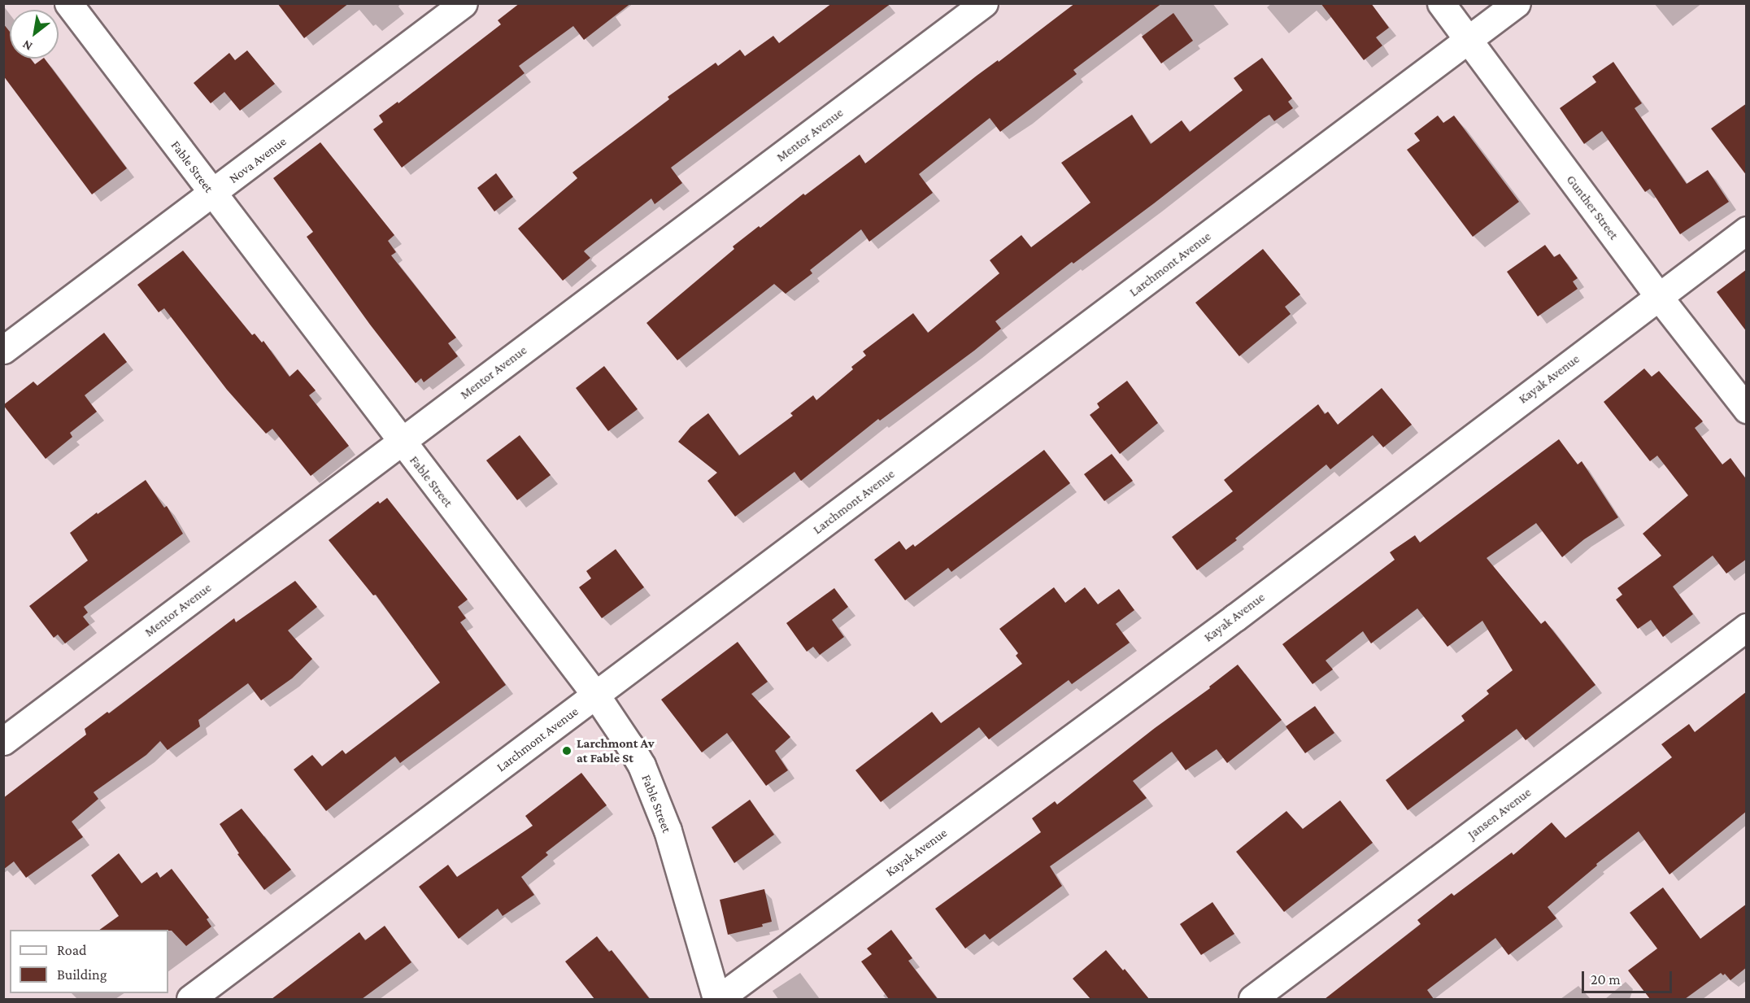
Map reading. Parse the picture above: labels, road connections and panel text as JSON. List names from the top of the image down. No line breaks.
{"streets":{"street":["Mentor Avenue","Nova Avenue","Fable Street","Gunther Street","Larchmont Avenue","Kayak Avenue","Jansen Avenue"]},"crossings":[["Mentor Avenue","Fable Street"],["Nova Avenue","Fable Street"],["Fable Street","Larchmont Avenue"],["Fable Street","Kayak Avenue"],["Gunther Street","Larchmont Avenue"],["Gunther Street","Kayak Avenue"]],"places":["Larchmont Av at Fable St"],"legend":["Road","Building"],"scale_bar":"20 m","north":"bottom left"}
